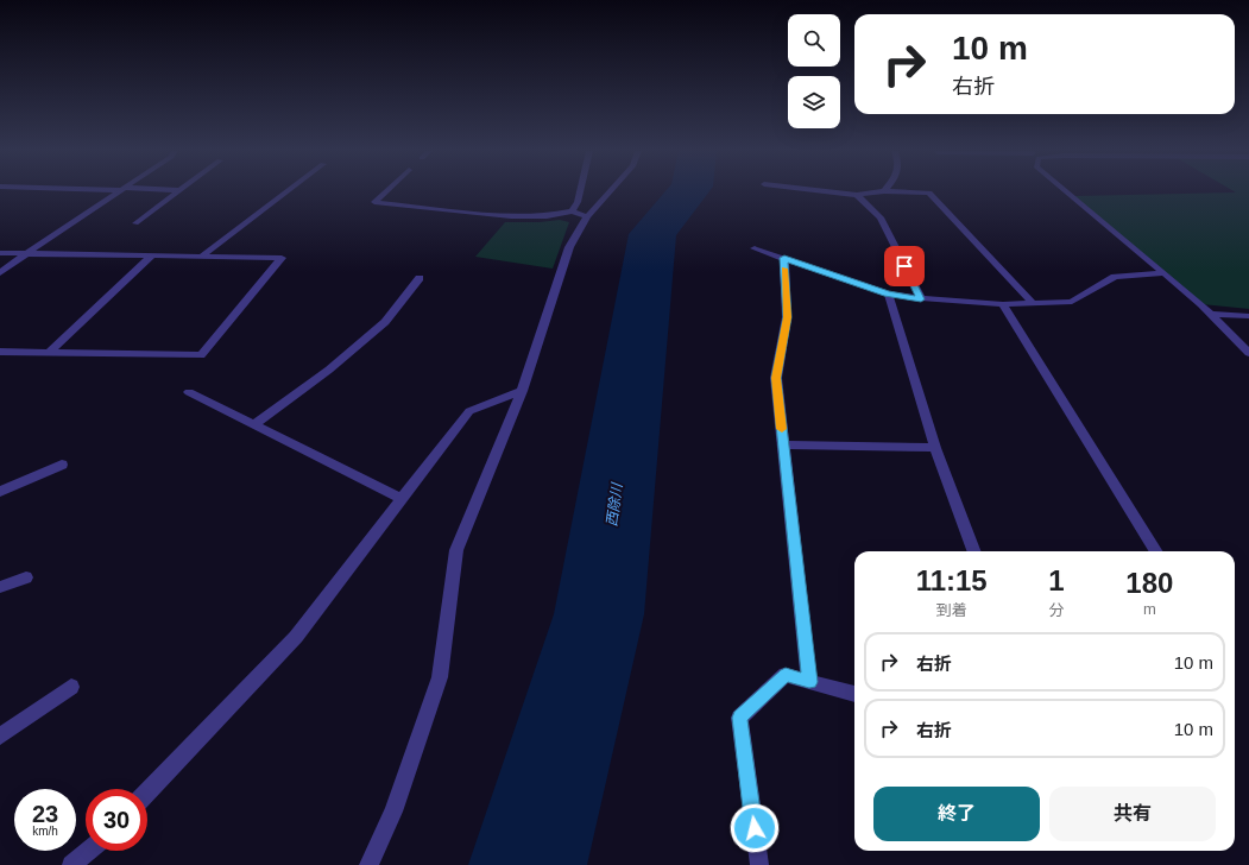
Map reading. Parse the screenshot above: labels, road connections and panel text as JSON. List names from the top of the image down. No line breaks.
{"water":["西除川"],"page":{"turn":["10 m","右折"],"eta":["11:15","到着","1","分","180","m"],"list":[{"name":"右折","value":"10 m"},{"name":"右折","value":"10 m"}],"buttons":["終了","共有"],"speed":"23 km/h","limit":"30"}}
